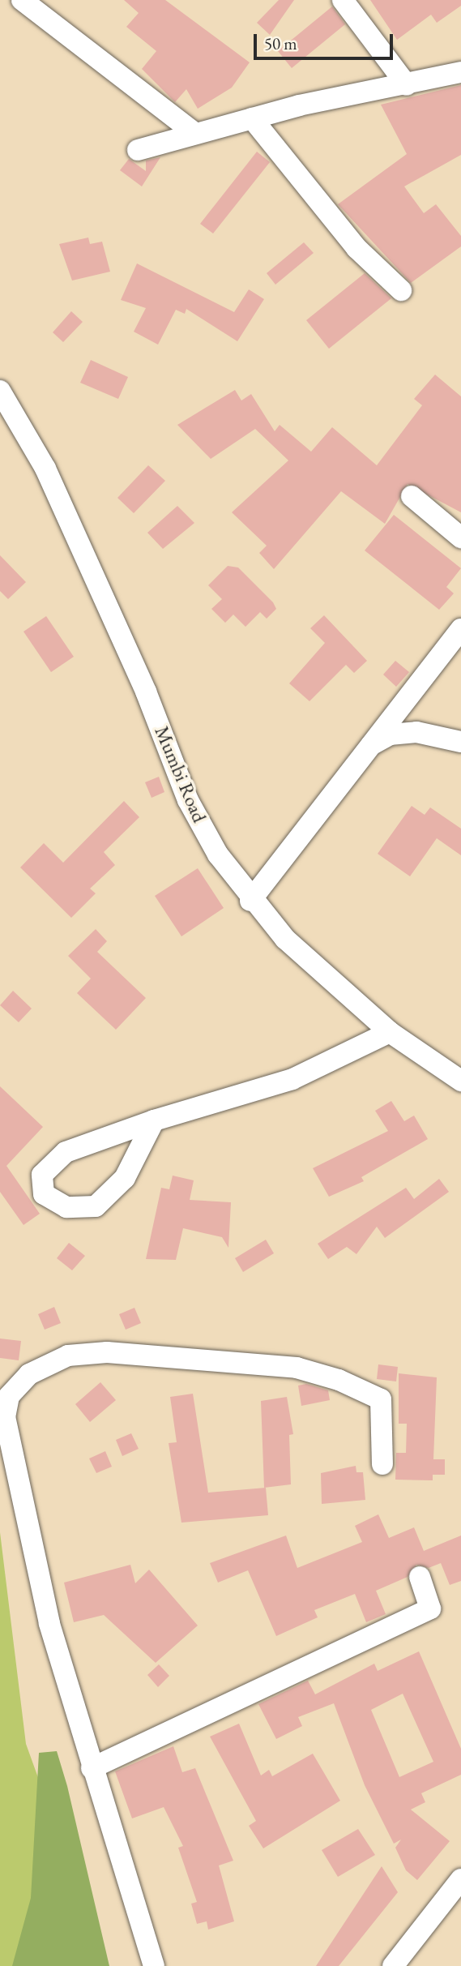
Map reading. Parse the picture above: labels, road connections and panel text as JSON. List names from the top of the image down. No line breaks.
{"streets":{"street":["Mumbi Road"]},"scale_bar":"50 m"}
